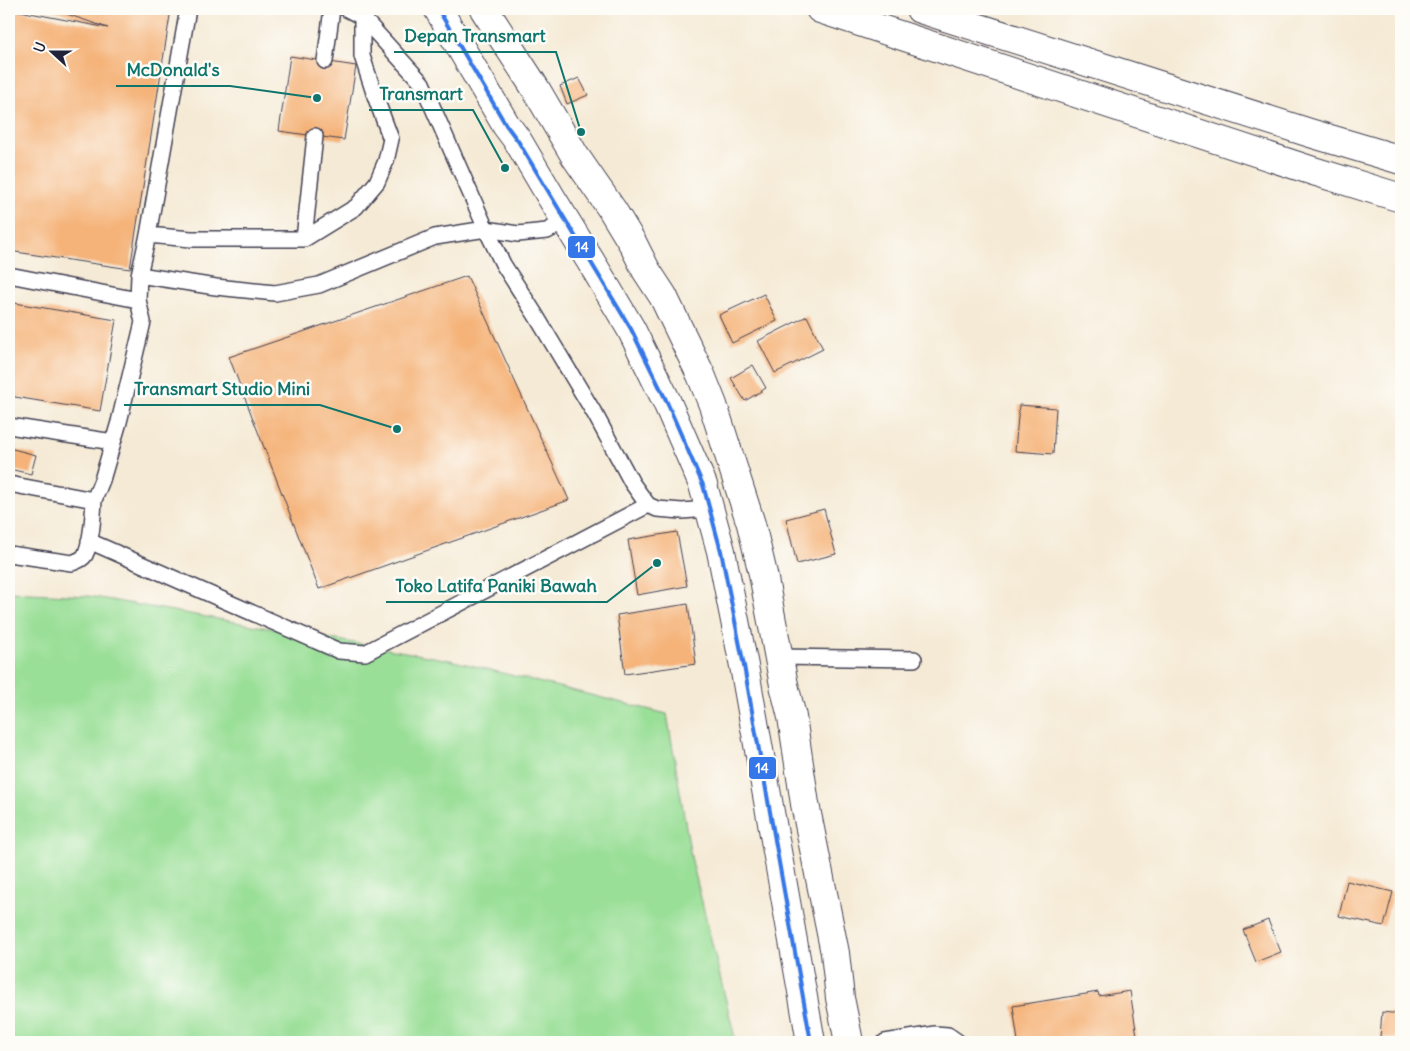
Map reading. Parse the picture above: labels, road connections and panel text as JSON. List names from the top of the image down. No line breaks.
{"places":["McDonald's","Depan Transmart","Transmart","Transmart Studio Mini","Toko Latifa Paniki Bawah"],"lines":["transit line 14"],"north":"left"}
